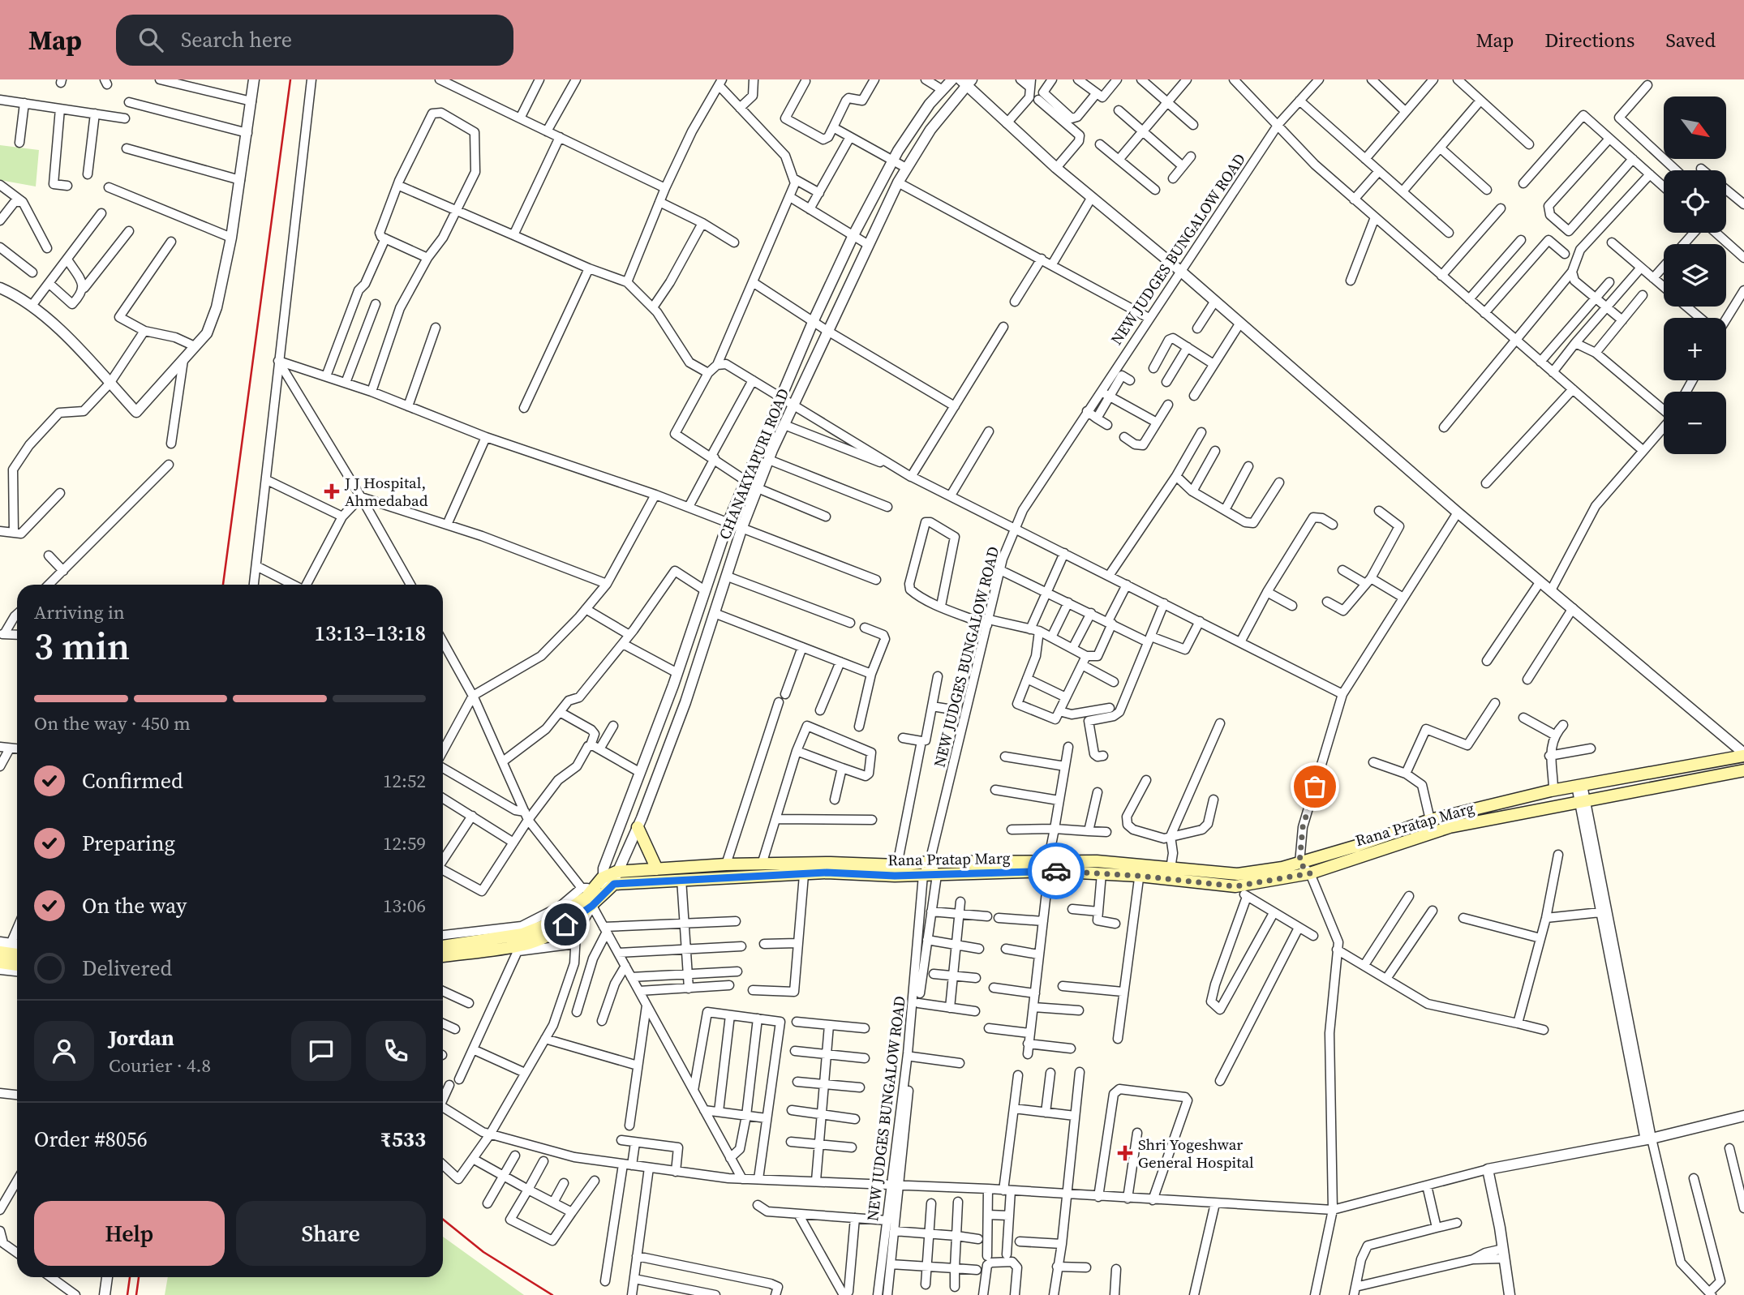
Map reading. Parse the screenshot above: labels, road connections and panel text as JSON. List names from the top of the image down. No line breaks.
{"streets":{"main road":["Rana Pratap Marg"],"street":["NEW JUDGES BUNGALOW ROAD","CHANAKYAPURI ROAD"]},"crossings":[["NEW JUDGES BUNGALOW ROAD","Rana Pratap Marg"],["CHANAKYAPURI ROAD","Rana Pratap Marg"]],"places":{"health":["J J Hospital, Ahmedabad","Shri Yogeshwar General Hospital"]},"north":"bottom right","page":{"header":"Map","search":"Search here","nav":["Map","Directions","Saved"],"map_buttons":["+","−"],"heading":["3 min","Arriving in","13:13–13:18"],"panel":["Jordan","Courier · 4.8","Order #8056","₹533"],"bar":"On the way · 450 m","list":[["Confirmed","12:52"],["Preparing","12:59"],["On the way","13:06"],"Delivered"],"buttons":["Help","Share"]}}
